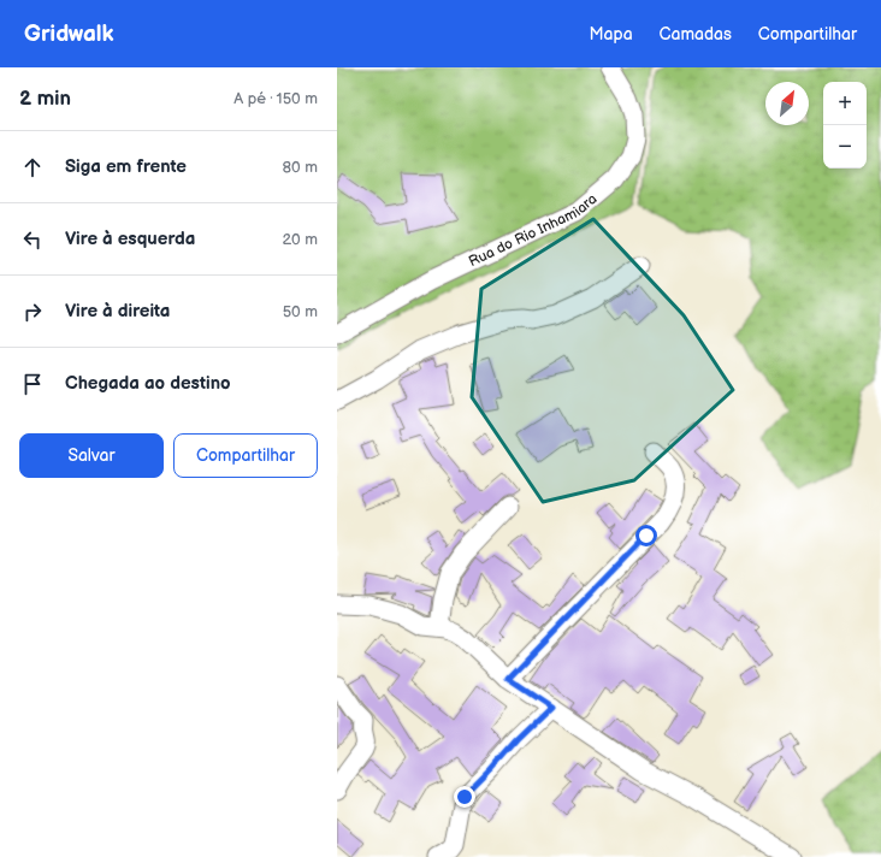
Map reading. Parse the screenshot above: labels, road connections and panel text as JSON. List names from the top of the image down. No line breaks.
{"streets":{"street":["Rua do Rio Inhamiara"]},"north":"top right","page":{"header":"Gridwalk","nav":["Mapa","Camadas","Compartilhar"],"heading":["2 min","A pé · 150 m"],"map_buttons":["+","−"],"list":[["Siga em frente","80 m"],["Vire à esquerda","20 m"],["Vire à direita","50 m"],"Chegada ao destino"],"buttons":["Salvar","Compartilhar"]}}
